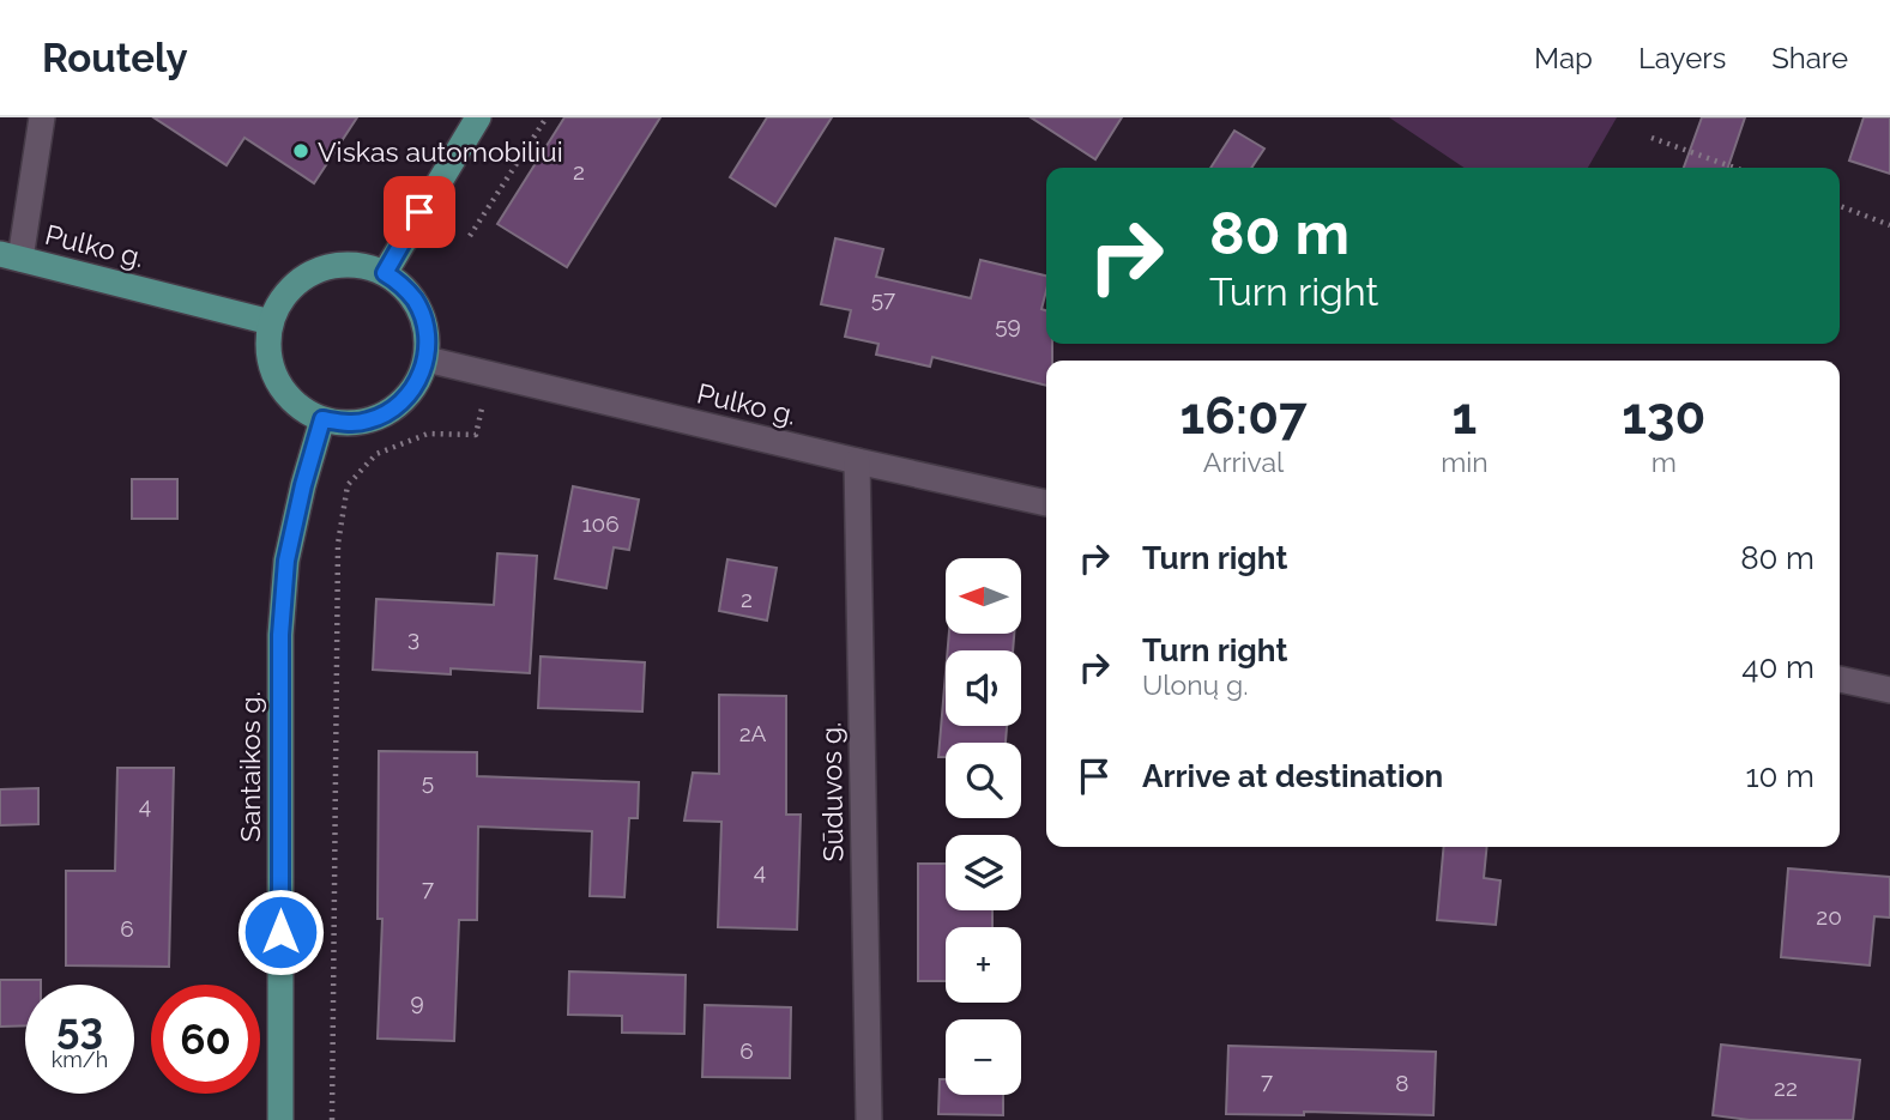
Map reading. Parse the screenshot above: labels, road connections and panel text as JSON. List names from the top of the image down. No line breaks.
{"streets":{"main road":["Pulko g.","Santaikos g."],"street":["Sūduvos g."]},"crossings":[["Pulko g.","Santaikos g."],["Pulko g.","Sūduvos g."]],"places":["Viskas automobiliui"],"house_numbers":["2","57","59","106","2","3","2A","5","4","4","7","20","6","9","6","7","8","22"],"north":"left","page":{"header":"Routely","nav":["Map","Layers","Share"],"turn":["80 m","Turn right"],"eta":["16:07","Arrival","1","min","130","m"],"list":[{"name":"Turn right","value":"80 m"},{"name":"Turn right","note":"Ulonų g.","value":"40 m"},{"name":"Arrive at destination","value":"10 m"}],"map_buttons":["+","−"],"speed":"53 km/h","limit":"60"}}
